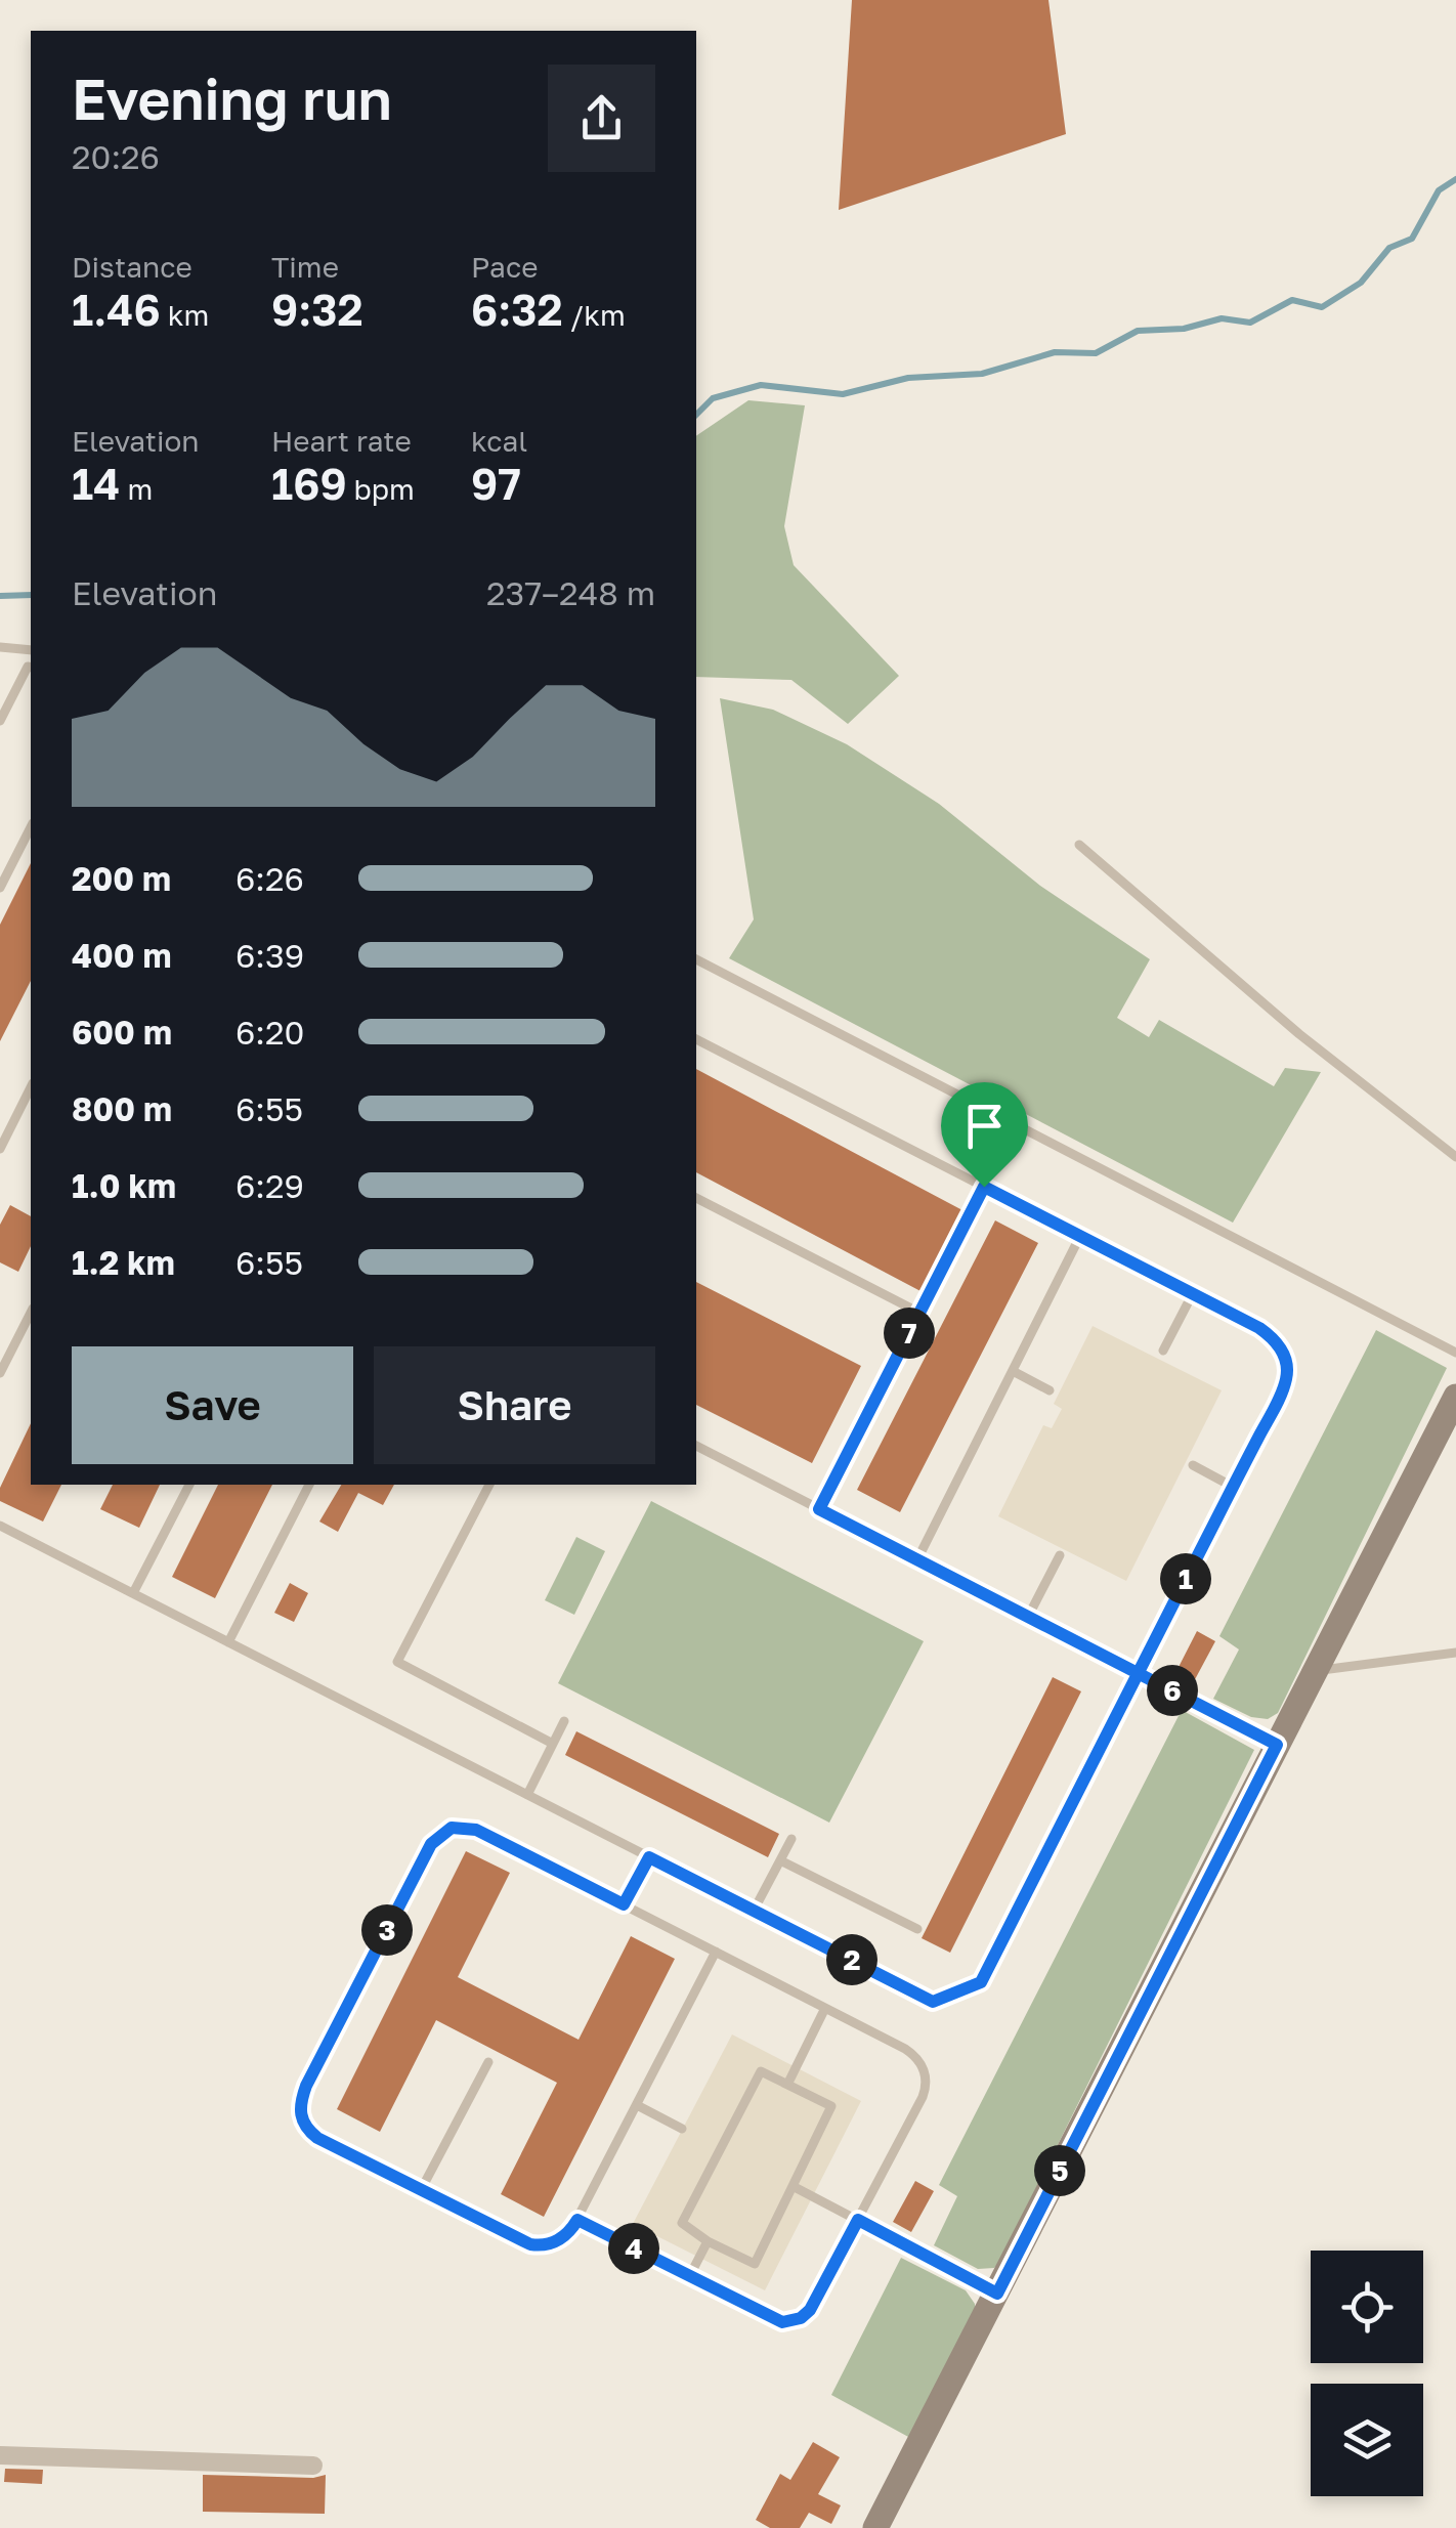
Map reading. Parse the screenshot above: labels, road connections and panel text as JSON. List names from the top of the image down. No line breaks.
{"page":{"heading":["Evening run","20:26"],"stats":[["Distance","1.46 km"],["Time","9:32"],["Pace","6:32 /km"],["Elevation","14 m"],["Heart rate","169 bpm"],["kcal","97"]],"chart":["Elevation","237–248 m"],"list":[{"name":"200 m","note":"6:26"},{"name":"400 m","note":"6:39"},{"name":"600 m","note":"6:20"},{"name":"800 m","note":"6:55"},{"name":"1.0 km","note":"6:29"},{"name":"1.2 km","note":"6:55"}],"pins":["7","1","6","3","2","5","4"],"buttons":["Save","Share"]}}
